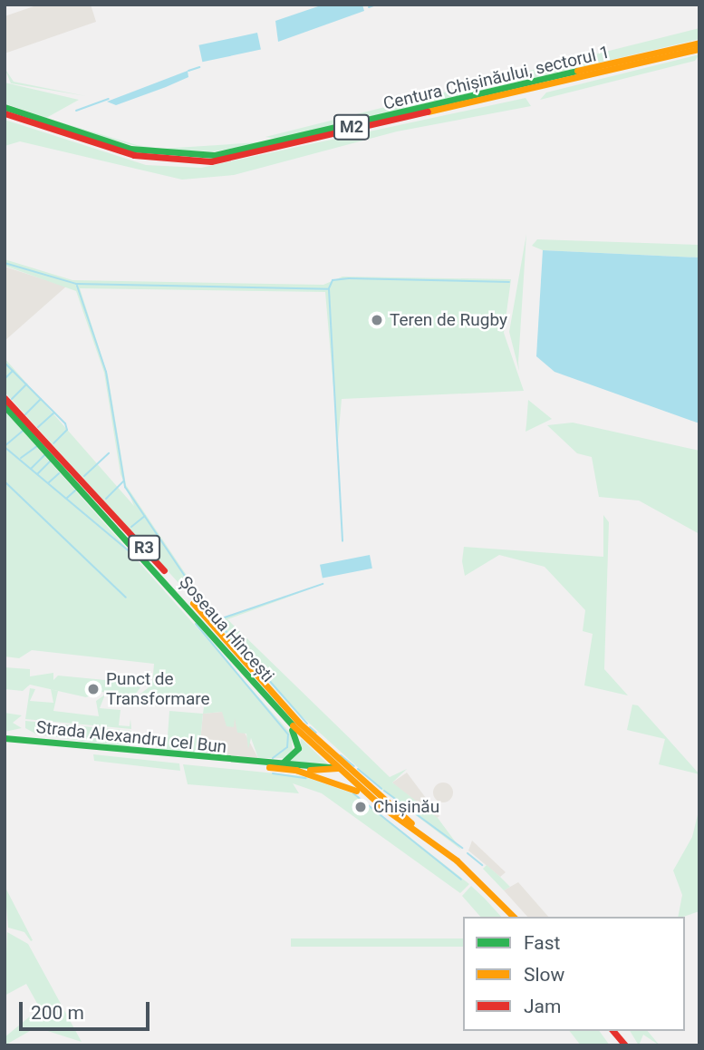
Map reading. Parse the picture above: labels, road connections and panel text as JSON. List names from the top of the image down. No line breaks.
{"streets":{"main road":["Centura Chișinăului, sectorul 1","M2","R3","Șoseaua Hîncești","Strada Alexandru cel Bun"]},"crossings":[["R3","Șoseaua Hîncești"],["R3","Strada Alexandru cel Bun"],["Șoseaua Hîncești","Strada Alexandru cel Bun"]],"places":["Teren de Rugby","Punct de Transformare","Chișinău"],"legend":["Fast","Slow","Jam"],"scale_bar":"200 m"}
